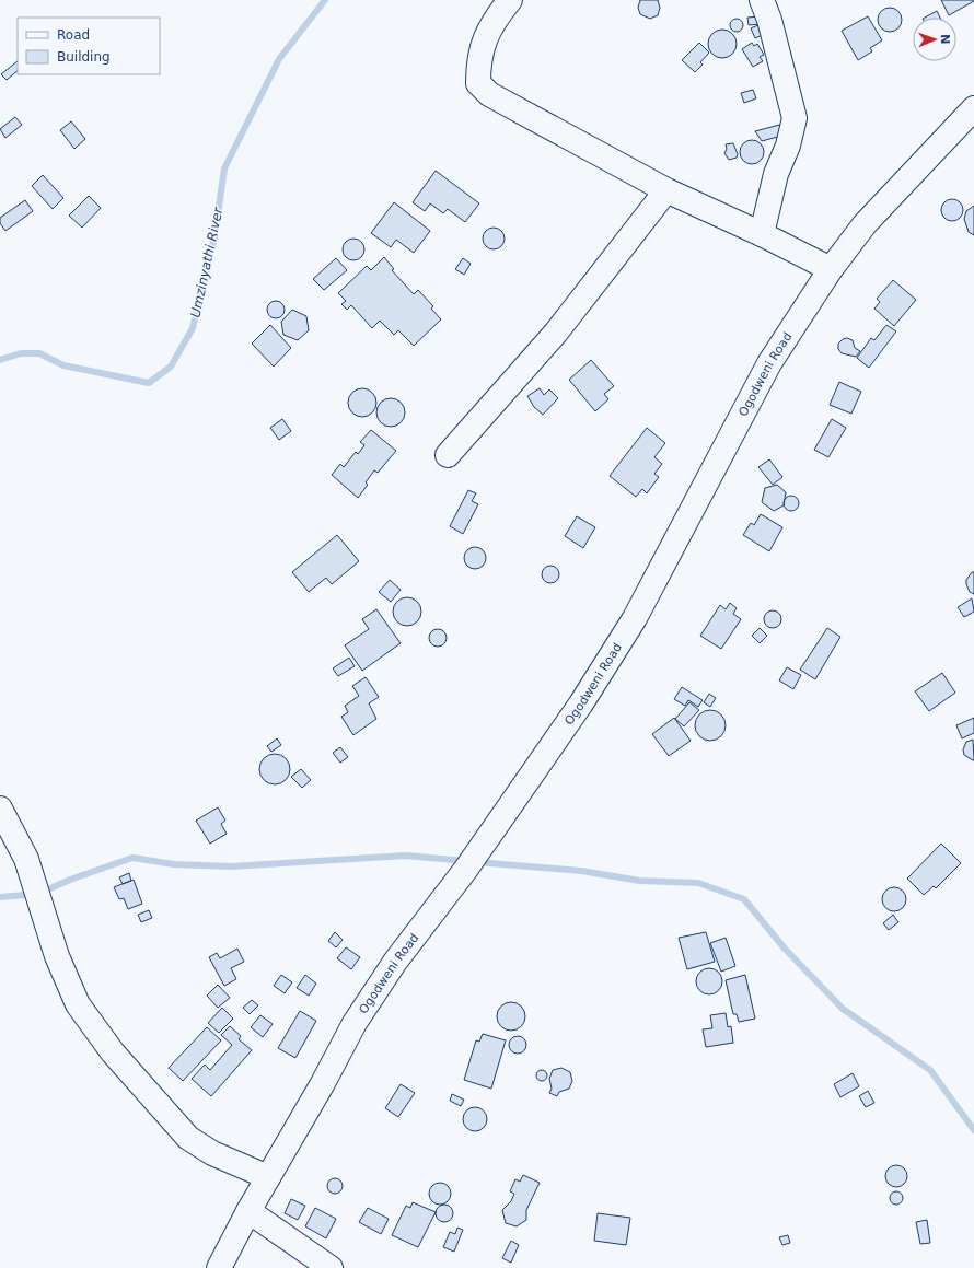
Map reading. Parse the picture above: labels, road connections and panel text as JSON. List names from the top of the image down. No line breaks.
{"streets":{"street":["Ogodweni Road"]},"water":["Umzinyathi River"],"legend":["Road","Building"],"north":"right"}
